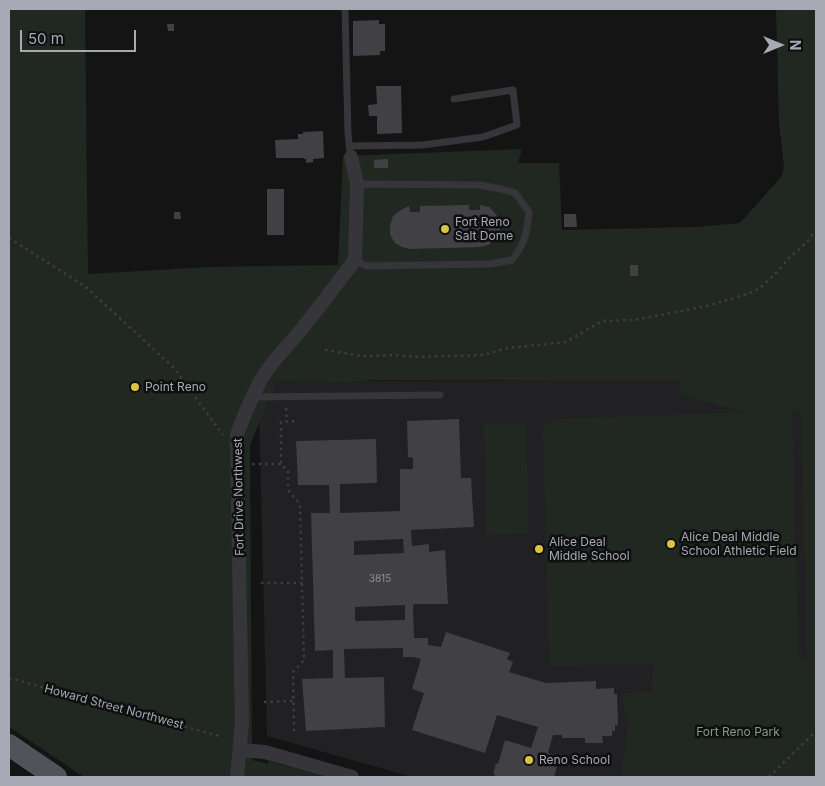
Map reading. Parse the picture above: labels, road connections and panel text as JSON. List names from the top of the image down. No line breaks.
{"streets":{"street":["Fort Drive Northwest"],"path":["Howard Street Northwest"]},"parks":["Fort Reno Park"],"places":["Fort Reno Salt Dome","Point Reno","Alice Deal Middle School Athletic Field","Alice Deal Middle School","Reno School"],"house_numbers":["3815"],"scale_bar":"50 m","north":"right"}
